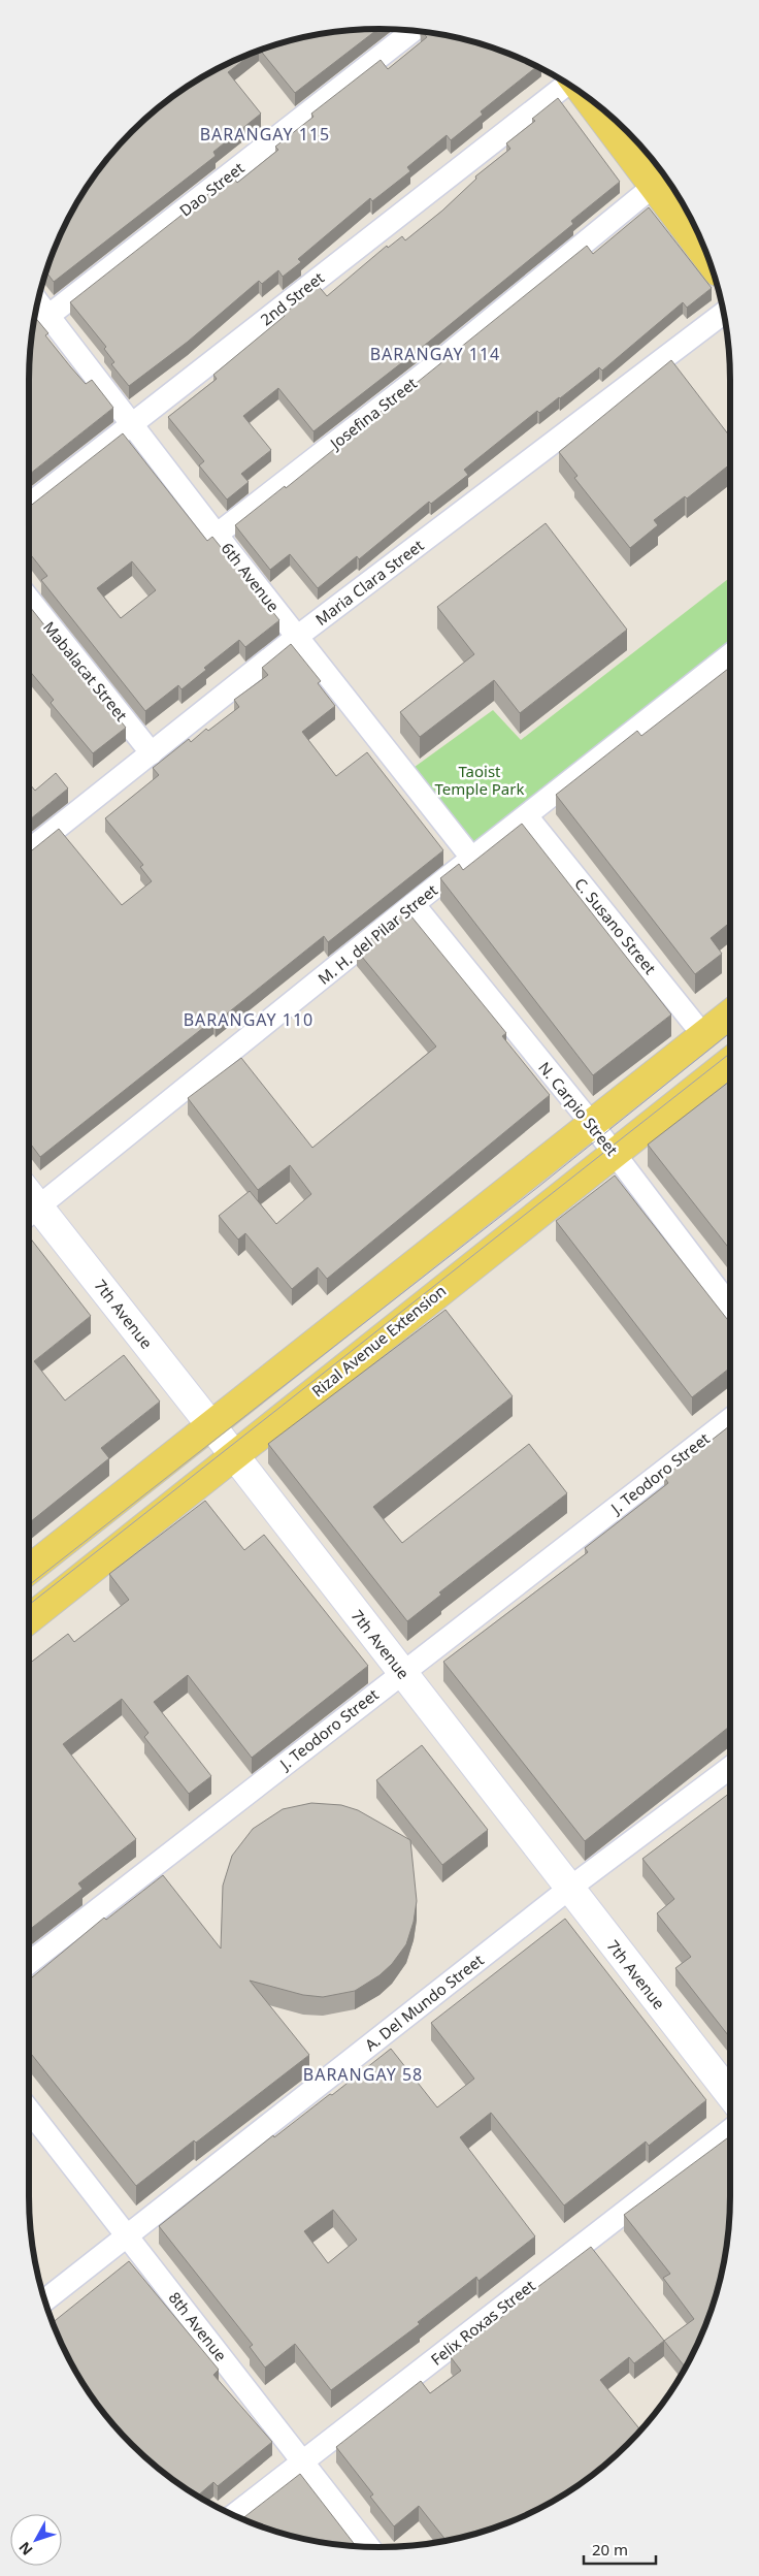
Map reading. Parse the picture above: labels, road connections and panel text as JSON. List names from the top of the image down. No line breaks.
{"streets":{"main road":["Rizal Avenue Extension"],"street":["Dao Street","2nd Street","Josefina Street","6th Avenue","Maria Clara Street","Mabalacat Street","C. Susano Street","M. H. del Pilar Street","N. Carpio Street","7th Avenue","J. Teodoro Street","A. Del Mundo Street","Felix Roxas Street","8th Avenue"]},"crossings":[["Dao Street","6th Avenue"],["2nd Street","6th Avenue"],["Josefina Street","6th Avenue"],["6th Avenue","Maria Clara Street"],["6th Avenue","M. H. del Pilar Street"],["Maria Clara Street","Mabalacat Street"],["C. Susano Street","M. H. del Pilar Street"],["M. H. del Pilar Street","N. Carpio Street"],["M. H. del Pilar Street","7th Avenue"],["N. Carpio Street","Rizal Avenue Extension"],["7th Avenue","Rizal Avenue Extension"],["7th Avenue","J. Teodoro Street"],["7th Avenue","A. Del Mundo Street"],["A. Del Mundo Street","8th Avenue"],["Felix Roxas Street","8th Avenue"]],"districts":["BARANGAY 115","BARANGAY 114","BARANGAY 110","BARANGAY 58"],"parks":["Taoist Temple Park"],"scale_bar":"20 m","north":"bottom left"}
